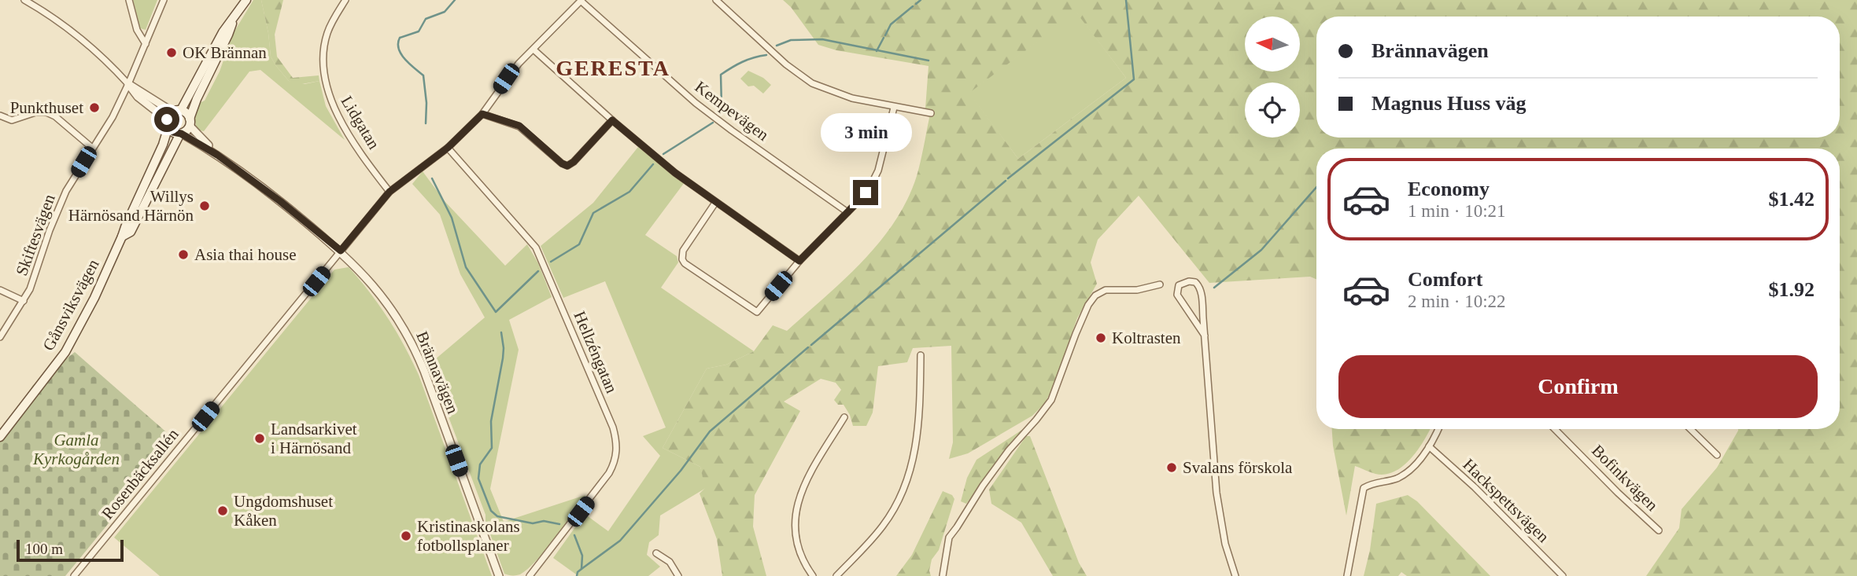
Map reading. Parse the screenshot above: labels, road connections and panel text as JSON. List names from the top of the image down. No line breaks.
{"streets":{"main road":["Gånsviksvägen"],"street":["Kempevägen","Lidgatan","Skiftesvägen","Hellzéngatan","Brännavägen","Rosenbäcksallén","Bofinkvägen","Hackspettsvägen"]},"crossings":[["Kempevägen","Rosenbäcksallén"],["Lidgatan","Rosenbäcksallén"],["Gånsviksvägen","Brännavägen"],["Hellzéngatan","Rosenbäcksallén"],["Brännavägen","Rosenbäcksallén"]],"districts":["GERESTA"],"parks":["Gamla Kyrkogården"],"places":["OK Brännan","Punkthuset","Willys Härnösand Härnön","Asia thai house","Koltrasten","Landsarkivet i Härnösand","Svalans förskola","Ungdomshuset Kåken","Kristinaskolans fotbollsplaner"],"scale_bar":"100 m","north":"left","page":{"banner":["Brännavägen","Magnus Huss väg"],"bubble":"3 min","list":[{"name":"Economy","note":"1 min · 10:21","value":"$1.42"},{"name":"Comfort","note":"2 min · 10:22","value":"$1.92"}],"buttons":"Confirm","scale":"100 m"}}
